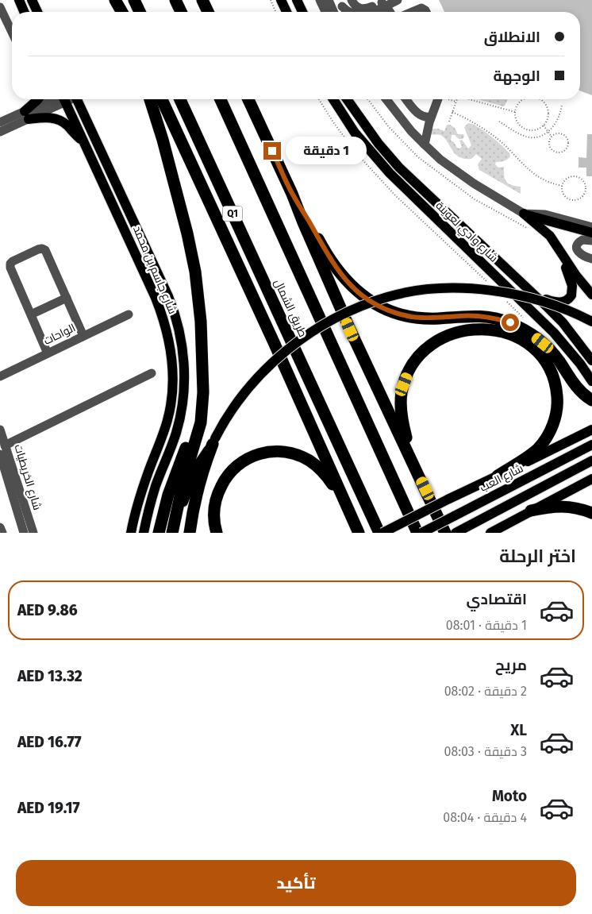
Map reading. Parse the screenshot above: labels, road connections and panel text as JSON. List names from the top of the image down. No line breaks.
{"streets":{"highway":["Q1","طريق الشمال"],"main road":["شارع وادي لعوينة","شارع جاسم بن محمد","شارع العب"],"street":["الواحات","شارع الخريطيات"]},"page":{"banner":["الانطلاق","الوجهة"],"bubble":"1 دقيقة","heading":"اختر الرحلة","list":[{"name":"اقتصادي","note":"1 دقيقة · 08:01","value":"AED 9.86"},{"name":"مريح","note":"2 دقيقة · 08:02","value":"AED 13.32"},{"name":"XL","note":"3 دقيقة · 08:03","value":"AED 16.77"},{"name":"Moto","note":"4 دقيقة · 08:04","value":"AED 19.17"}],"buttons":"تأكيد"}}
